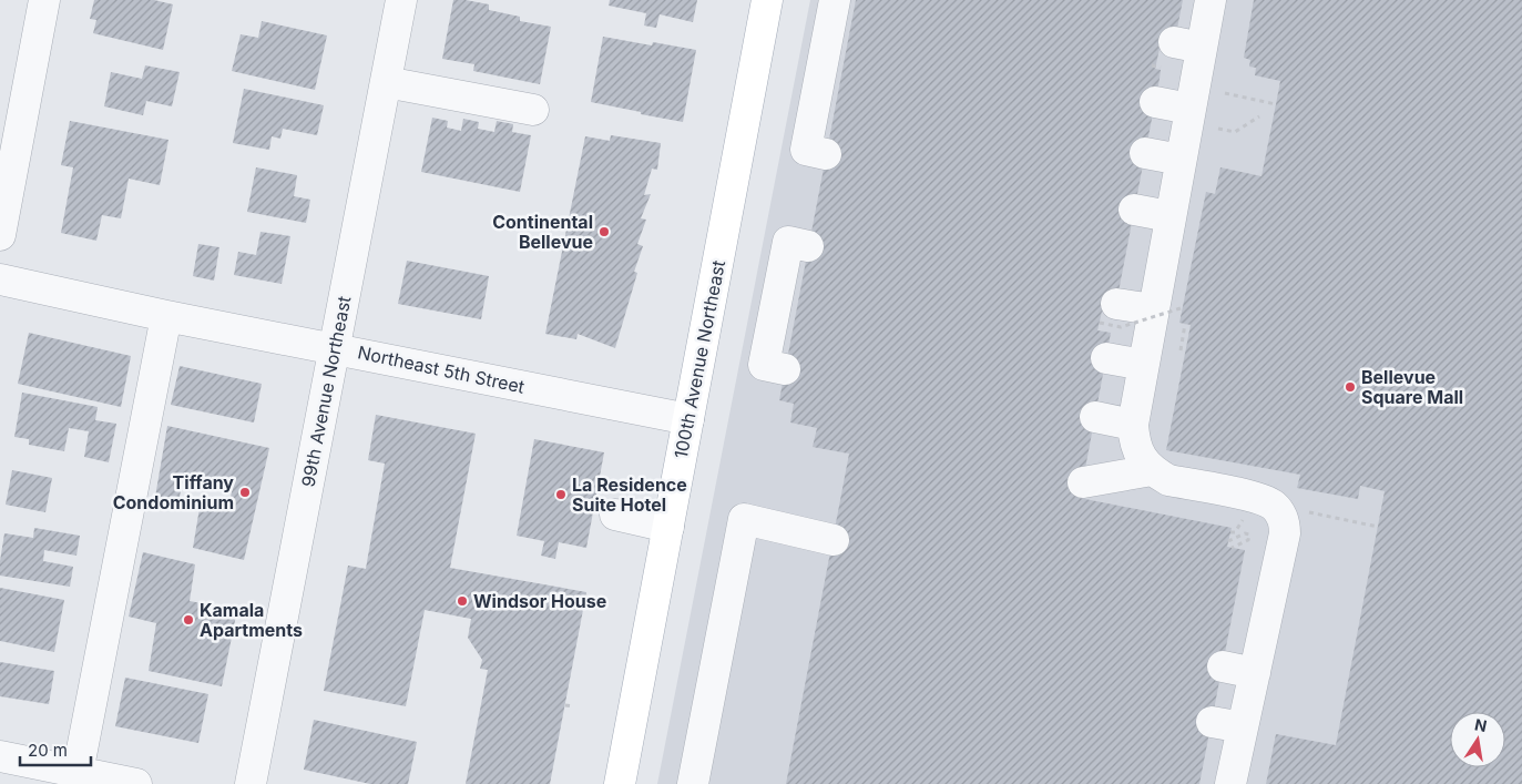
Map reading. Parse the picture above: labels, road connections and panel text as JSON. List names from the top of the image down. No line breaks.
{"streets":{"main road":["100th Avenue Northeast"],"street":["Northeast 5th Street","99th Avenue Northeast"]},"crossings":[["100th Avenue Northeast","Northeast 5th Street"],["Northeast 5th Street","99th Avenue Northeast"]],"places":["Continental Bellevue","Bellevue Square Mall","Tiffany Condominium","La Residence Suite Hotel","Windsor House","Kamala Apartments"],"scale_bar":"20 m","north":"top"}
